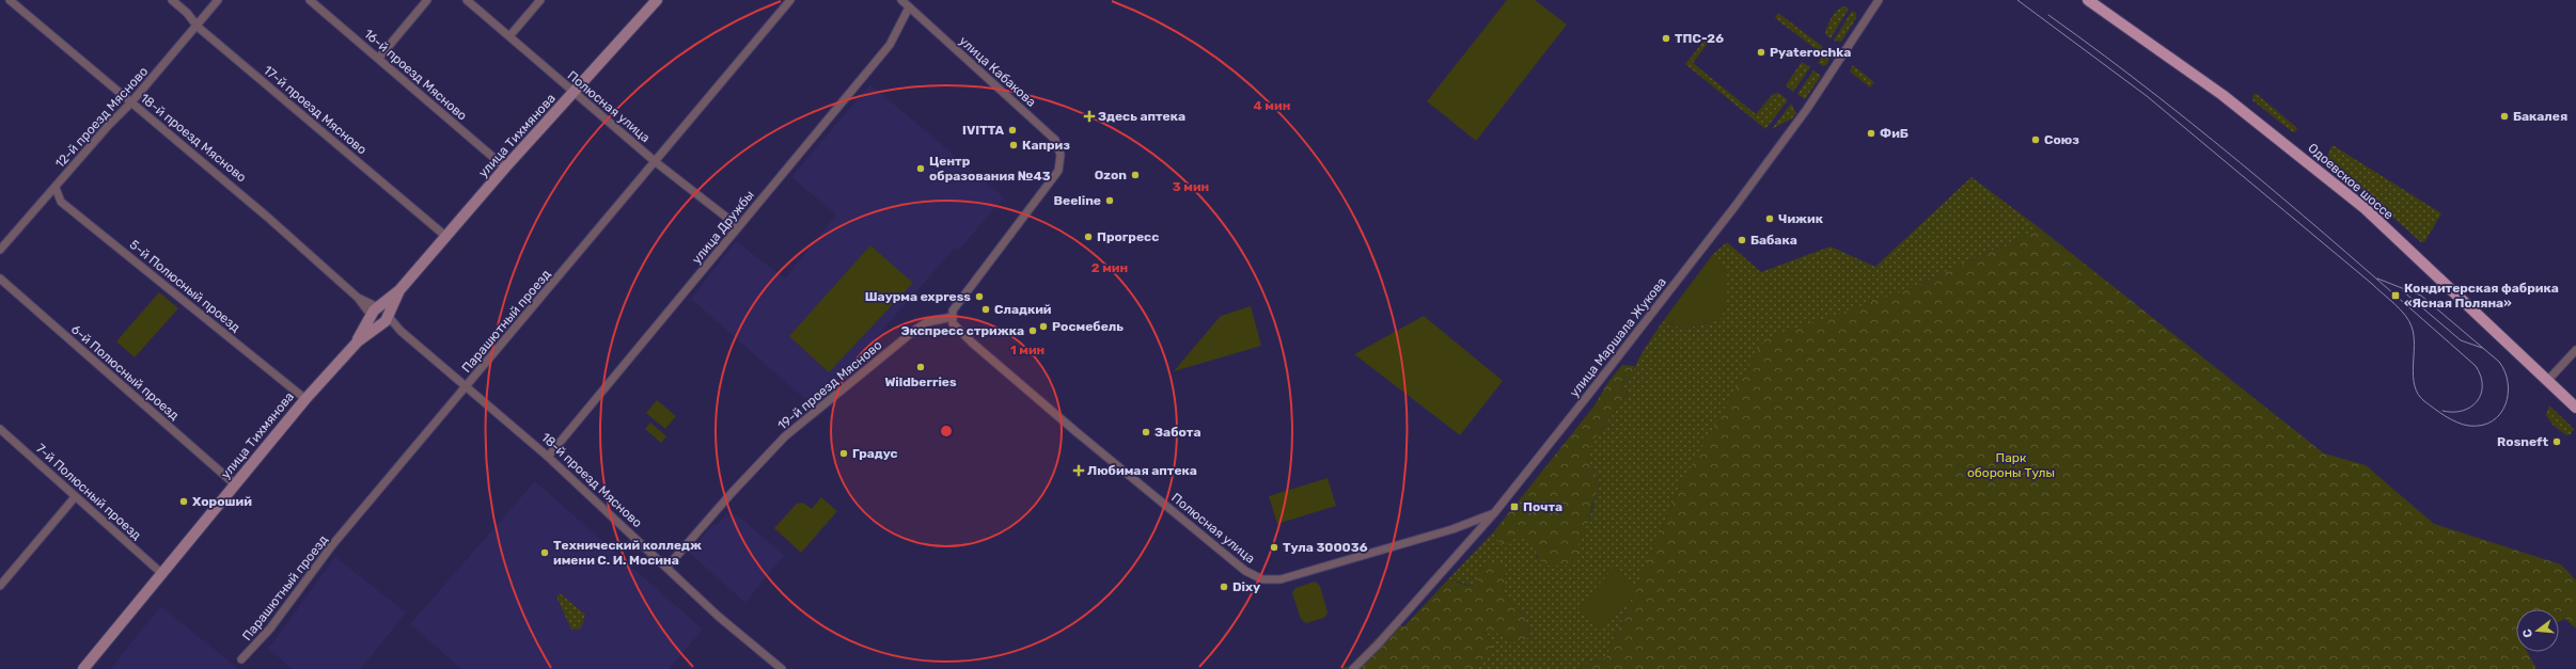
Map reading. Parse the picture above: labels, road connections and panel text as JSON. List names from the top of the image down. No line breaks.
{"streets":{"main road":["Одоевское шоссе"],"street":["улица Кабакова","16-й проезд Мясново","Полюсная улица","17-й проезд Мясново","12-й проезд Мясново","улица Тихмянова","18-й проезд Мясново","улица Дружбы","5-й Полюсный проезд","Парашютный проезд","улица Маршала Жукова","6-й Полюсный проезд","19-й проезд Мясново","7-й Полюсный проезд"]},"crossings":[["улица Кабакова","Полюсная улица"],["улица Кабакова","улица Дружбы"],["улица Кабакова","19-й проезд Мясново"],["16-й проезд Мясново","улица Тихмянова"],["Полюсная улица","улица Тихмянова"],["Полюсная улица","улица Дружбы"],["Полюсная улица","Парашютный проезд"],["Полюсная улица","улица Маршала Жукова"],["Полюсная улица","19-й проезд Мясново"],["17-й проезд Мясново","12-й проезд Мясново"],["17-й проезд Мясново","улица Тихмянова"],["12-й проезд Мясново","18-й проезд Мясново"],["12-й проезд Мясново","5-й Полюсный проезд"],["улица Тихмянова","18-й проезд Мясново"],["улица Тихмянова","5-й Полюсный проезд"],["улица Тихмянова","6-й Полюсный проезд"],["улица Тихмянова","7-й Полюсный проезд"],["18-й проезд Мясново","улица Дружбы"],["18-й проезд Мясново","Парашютный проезд"],["18-й проезд Мясново","19-й проезд Мясново"]],"parks":["Парк обороны Тулы"],"places":{"other":["ТПС-26","Pyaterochka","Бакалея","IVITTA","ФиБ","Союз","Каприз","Центр образования №43","Ozon","Beeline","Чижик","Прогресс","Бабака","Шаурма express","Сладкий","Росмебель","Экспресс стрижка","Wildberries","Забота","Rosneft","Градус","Хороший","Тула 300036","Технический колледж имени С. И. Мосина","Dixy"],"health":["Здесь аптека","Любимая аптека"],"transit":["Кондитерская фабрика «Ясная Поляна»","Почта"]},"north":"left","rings":["4 мин","3 мин","2 мин","1 мин"]}
